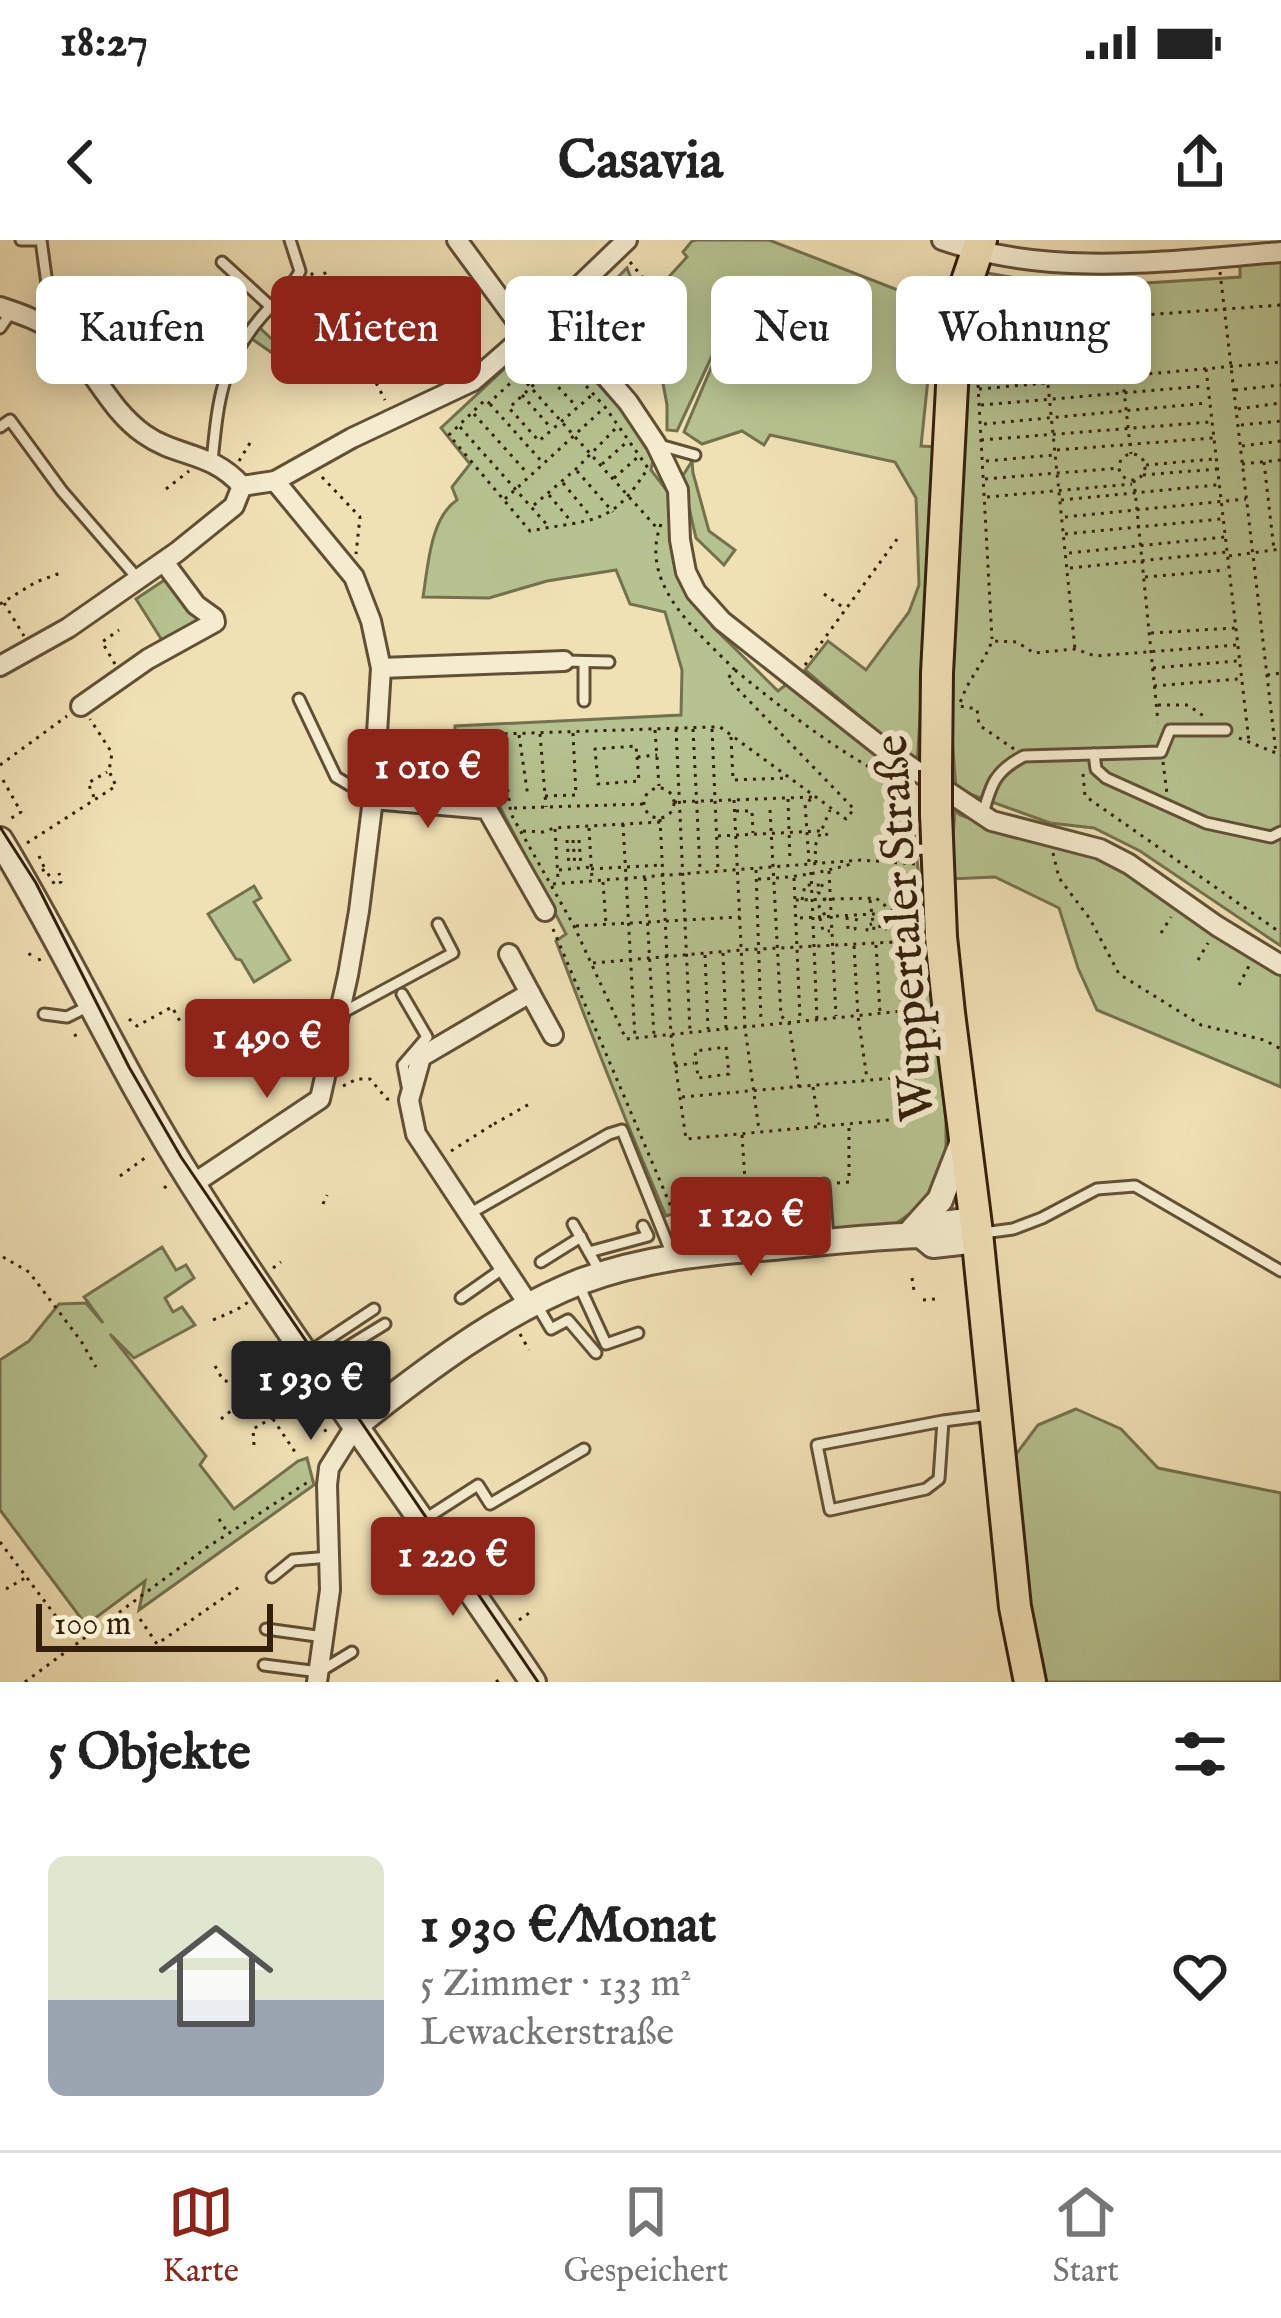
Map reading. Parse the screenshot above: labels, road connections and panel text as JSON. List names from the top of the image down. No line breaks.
{"streets":{"main road":["Wuppertaler Straße"]},"scale_bar":"100 m","page":{"status":"18:27","header":"Casavia","chip":["Kaufen","Mieten","Filter","Neu","Wohnung"],"price":["1 010 €","1 490 €","1 120 €","1 930 €","1 220 €"],"scale":"100 m","heading":"5 Objekte","list":[{"name":"1 930 €/Monat","note":"5 Zimmer · 133 m² · Lewackerstraße"}],"tabs":["Karte","Gespeichert","Start"]}}
